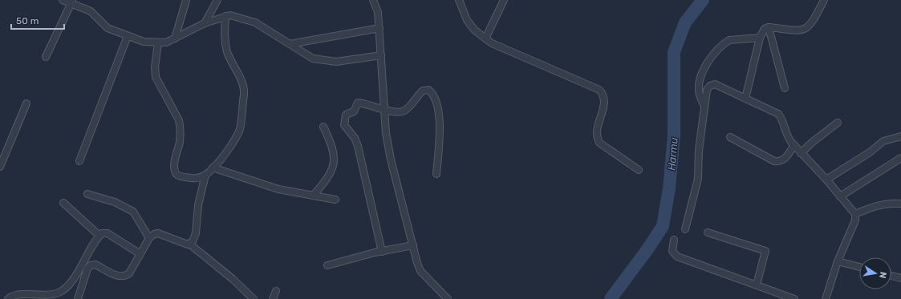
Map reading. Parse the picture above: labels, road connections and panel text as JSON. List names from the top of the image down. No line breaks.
{"water":["Harmu"],"scale_bar":"50 m","north":"right"}
